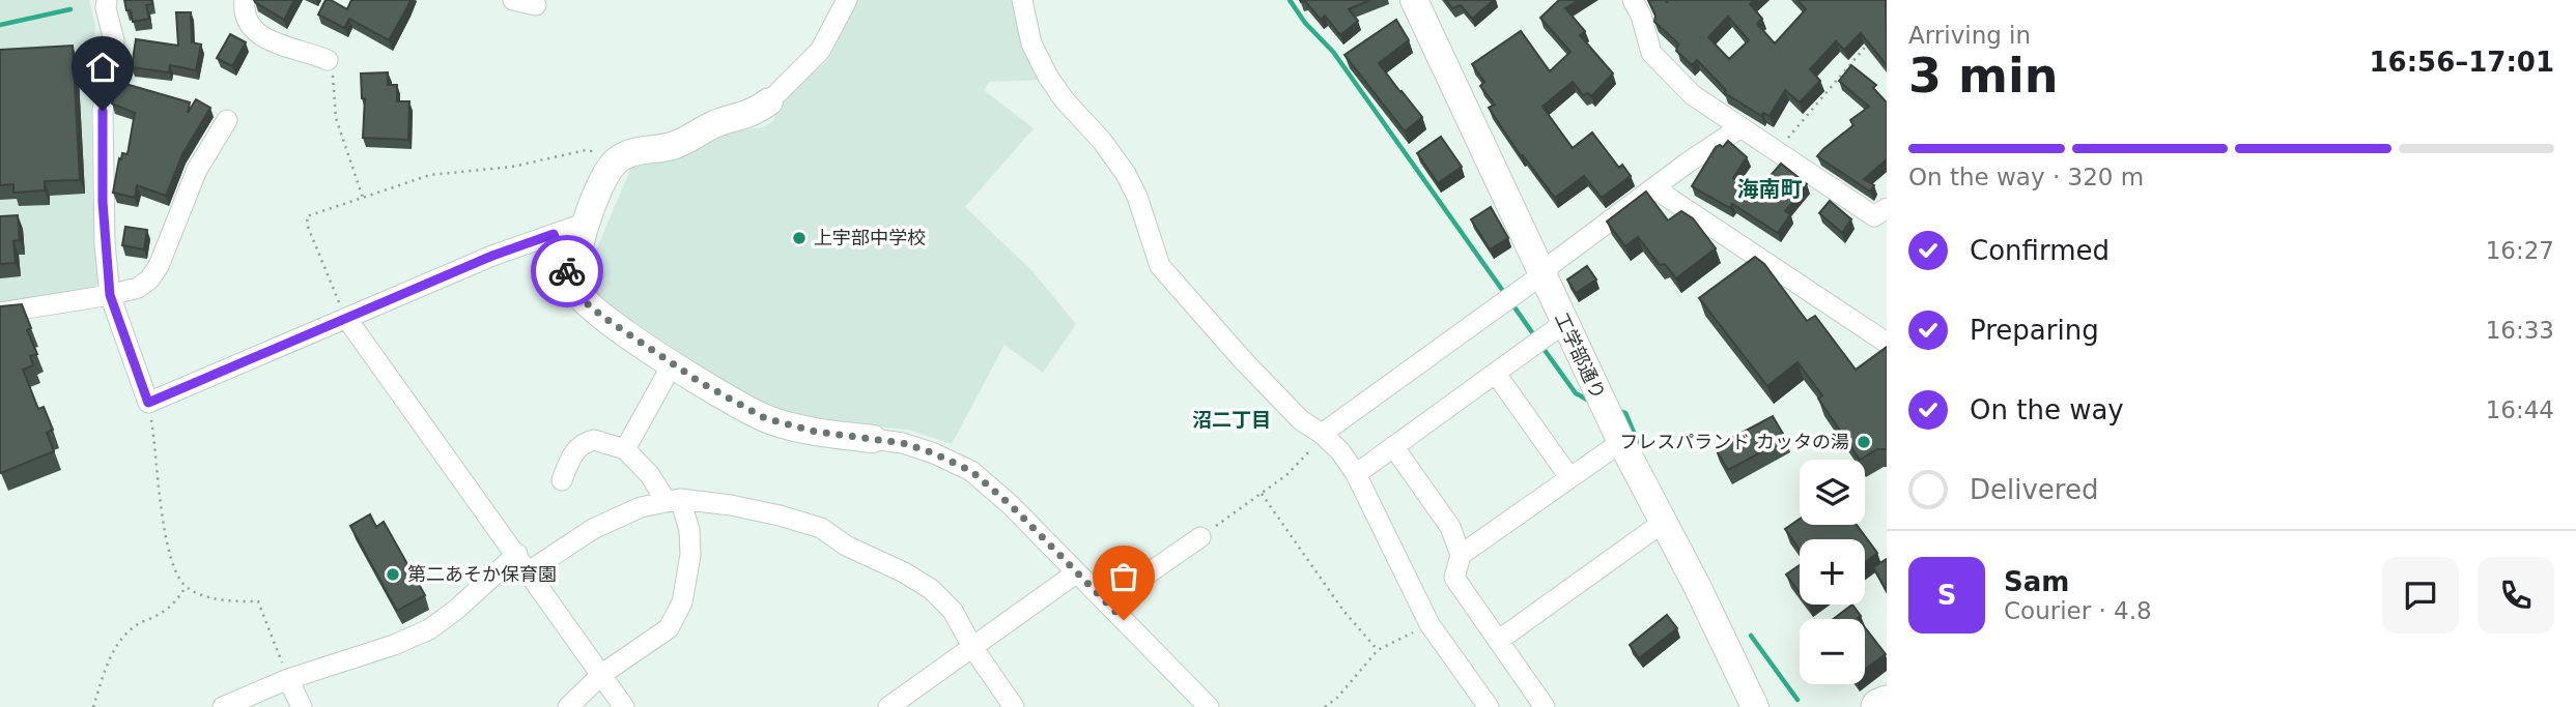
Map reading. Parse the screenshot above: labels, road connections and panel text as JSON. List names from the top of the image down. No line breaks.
{"streets":{"street":["工学部通り"]},"districts":["海南町","沼二丁目"],"places":["上宇部中学校","フレスパランド カッタの湯","第二あそか保育園"],"page":{"heading":["3 min","Arriving in","16:56–17:01"],"panel":["Sam","Courier · 4.8"],"bar":"On the way · 320 m","list":[["Confirmed","16:27"],["Preparing","16:33"],["On the way","16:44"],"Delivered"],"map_buttons":["+","−"],"round":"S"}}
